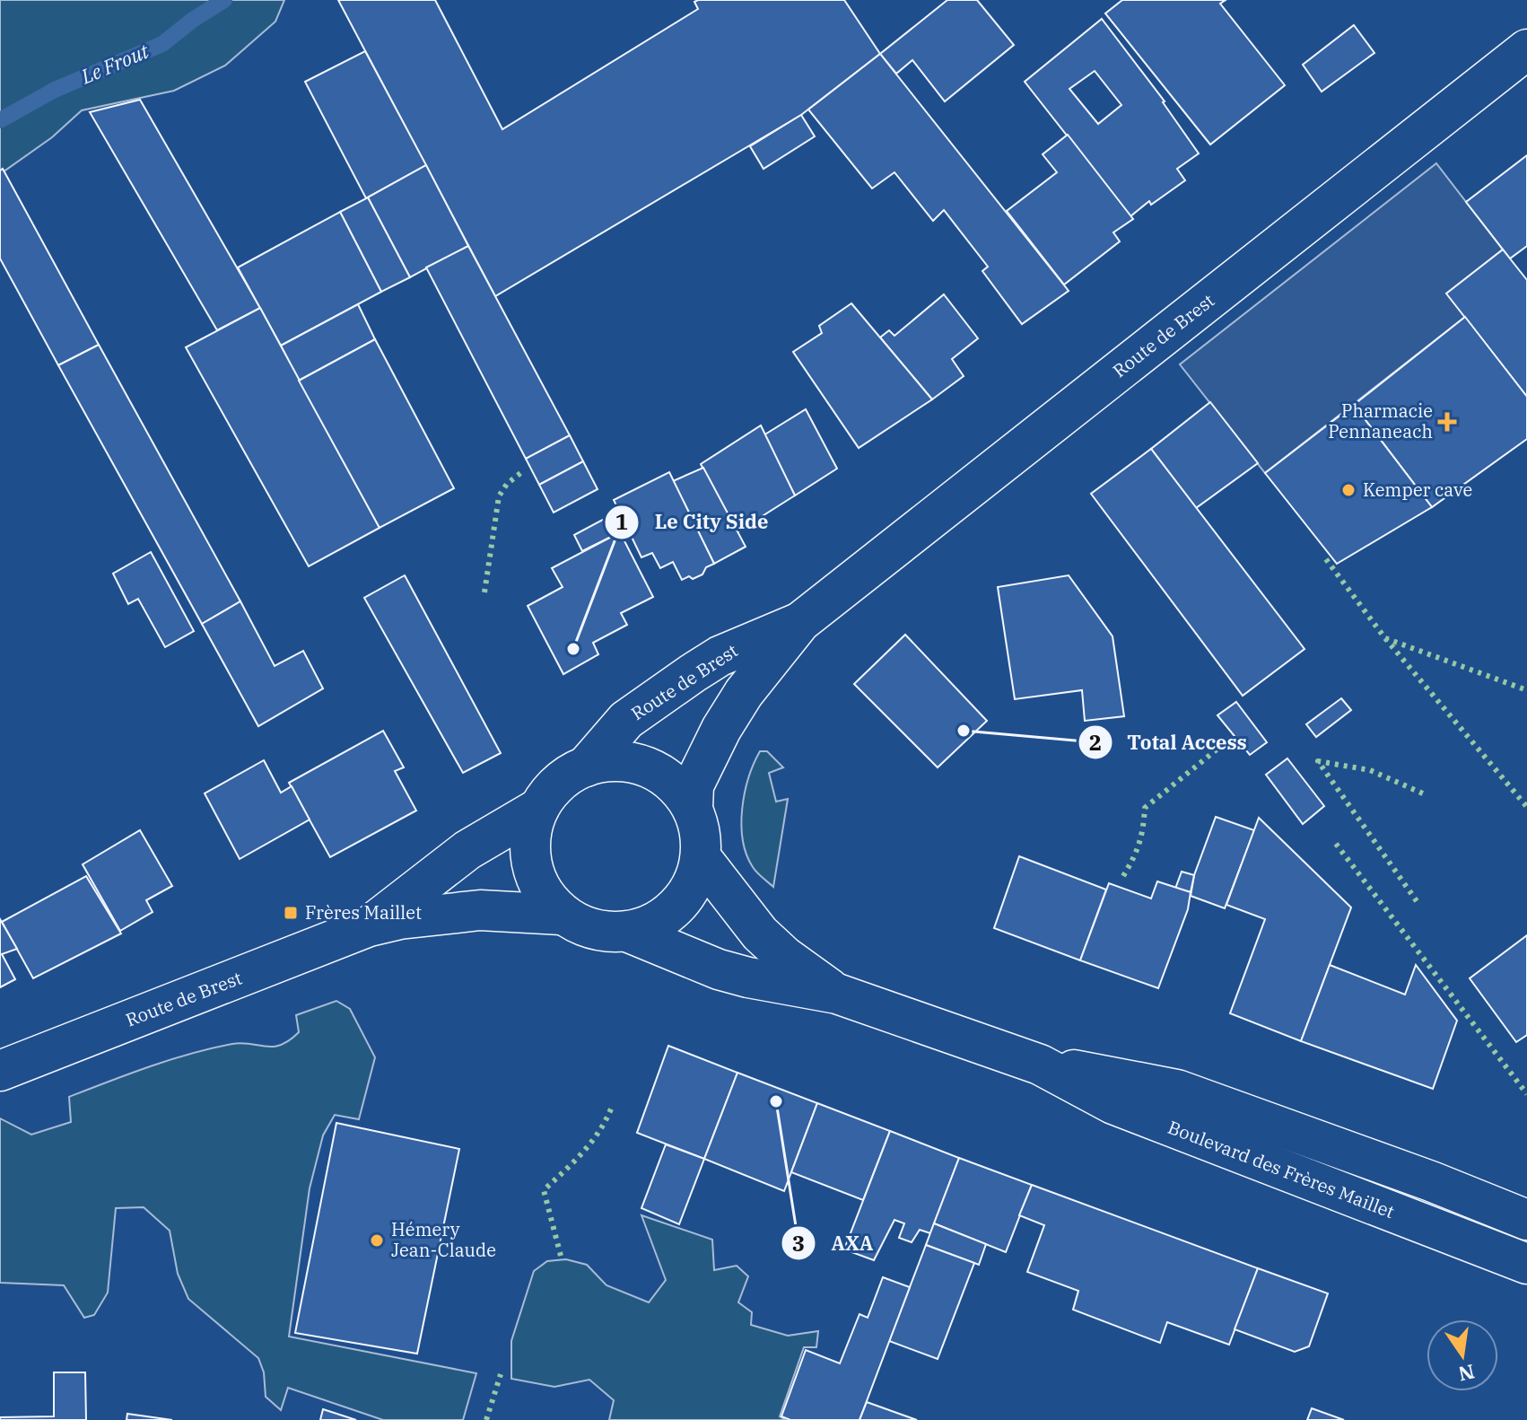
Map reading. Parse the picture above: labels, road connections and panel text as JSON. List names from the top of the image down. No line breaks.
{"streets":{"main road":["Route de Brest","Boulevard des Frères Maillet"]},"crossings":[["Route de Brest","Boulevard des Frères Maillet"]],"water":["Le Frout"],"places":{"health":["Pharmacie Pennaneach"],"other":["Kemper cave","Le City Side","Total Access","AXA","Hémery Jean-Claude"],"transit":["Frères Maillet"]},"north":"bottom"}
